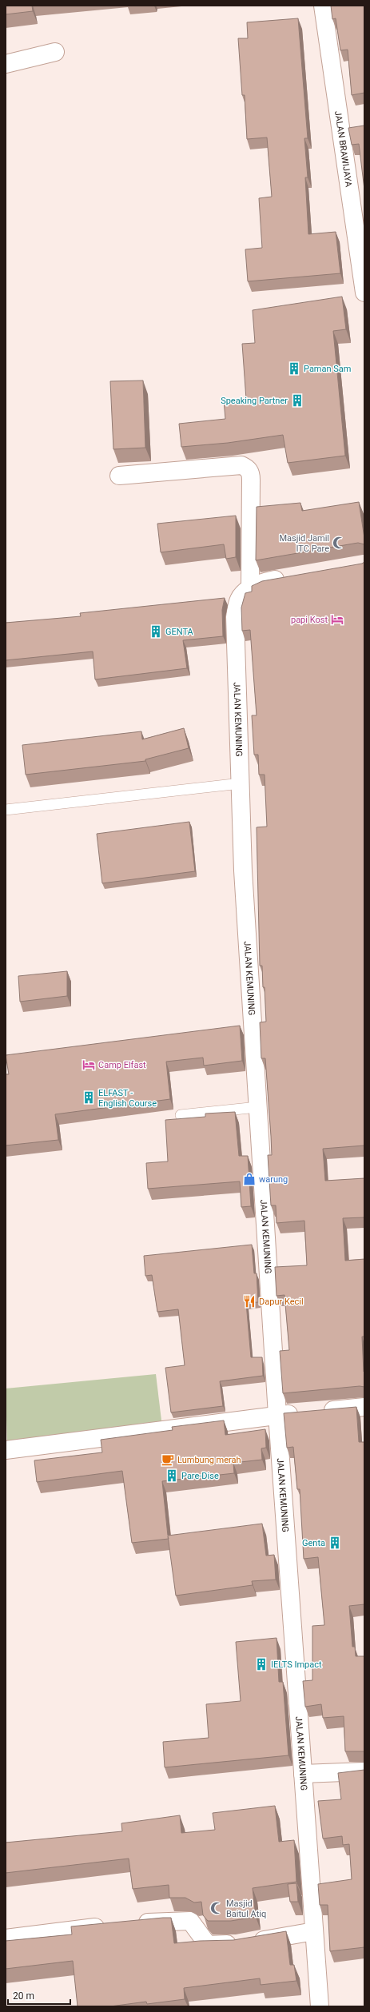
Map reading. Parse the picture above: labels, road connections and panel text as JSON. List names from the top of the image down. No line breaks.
{"streets":{"street":["JALAN BRAWIJAYA","JALAN KEMUNING"]},"places":{"building":["Paman Sam","Speaking Partner","GENTA","ELFAST - English Course","Pare-Dise","Genta","IELTS Impact"],"mosque":["Masjid Jamil ITC Pare","Masjid Baitul Atiq"],"hotel":["papi Kost","Camp Elfast"],"shop":["warung"],"restaurant":["Dapur Kecil"],"cafe":["Lumbung merah"]},"scale_bar":"20 m"}
